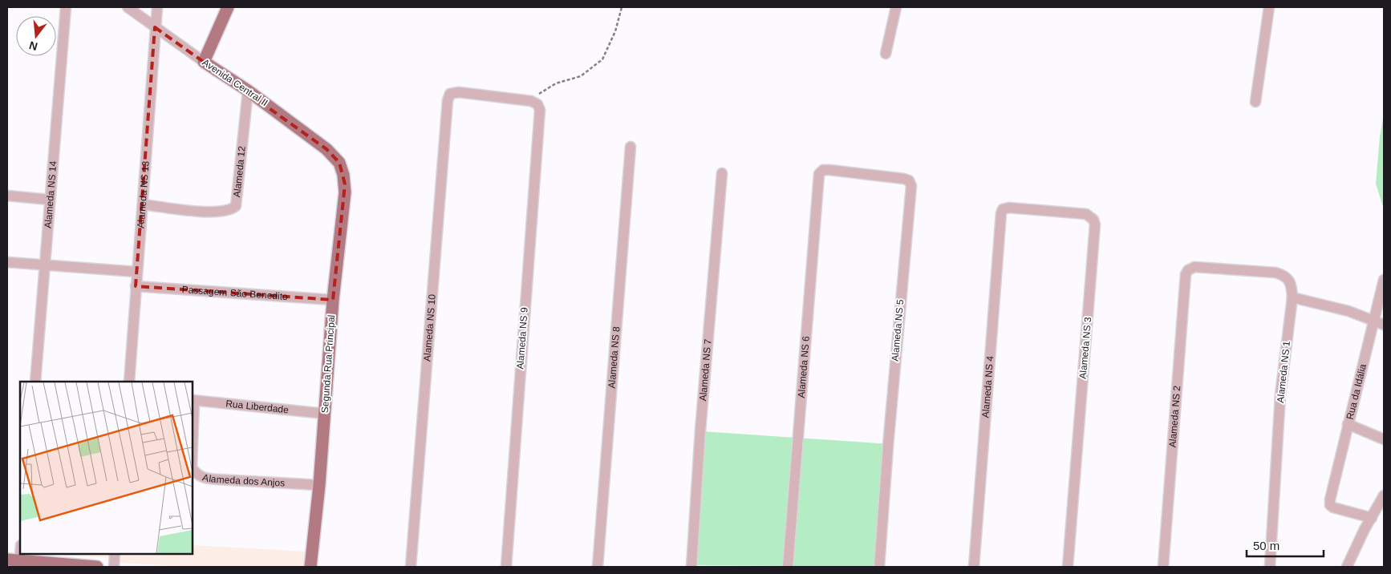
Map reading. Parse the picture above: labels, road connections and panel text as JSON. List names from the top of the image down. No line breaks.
{"streets":{"main road":["Avenida Central II","Segunda Rua Principal"],"street":["Alameda 12","Alameda NS 14","Alameda NS 13","Passagem São Benedito","Alameda NS 10","Alameda NS 5","Alameda NS 9","Alameda NS 3","Alameda NS 8","Alameda NS 6","Alameda NS 7","Alameda NS 1","Alameda NS 4","Rua da Idália","Rua Liberdade","Alameda NS 2","Alameda dos Anjos"]},"crossings":[["Avenida Central II","Alameda 12"],["Avenida Central II","Alameda NS 13"],["Avenida Central II","Segunda Rua Principal"],["Alameda 12","Alameda NS 13"],["Alameda NS 13","Passagem São Benedito"],["Passagem São Benedito","Segunda Rua Principal"],["Alameda NS 10","Alameda NS 9"],["Alameda NS 5","Alameda NS 6"],["Alameda NS 3","Alameda NS 4"],["Segunda Rua Principal","Rua Liberdade"],["Segunda Rua Principal","Alameda dos Anjos"],["Alameda NS 1","Alameda NS 2"],["Rua Liberdade","Alameda dos Anjos"]],"scale_bar":"50 m","north":"bottom"}
